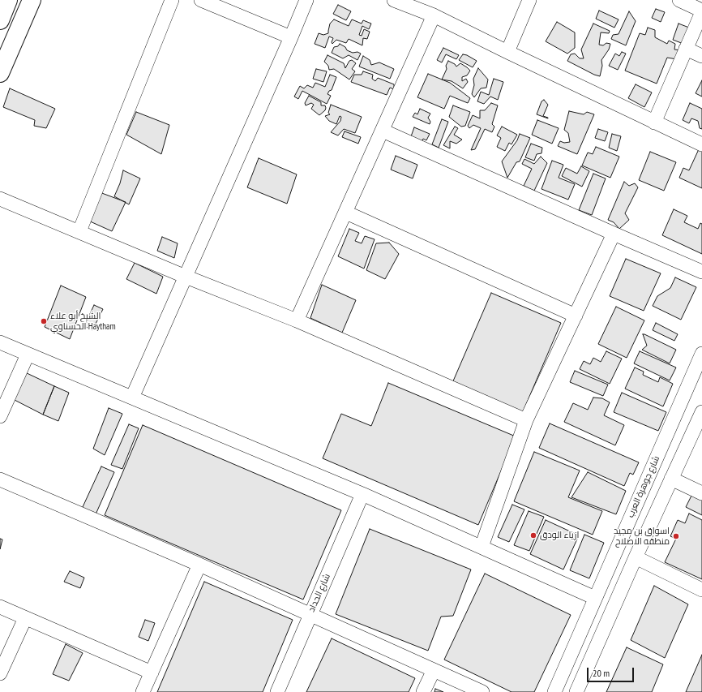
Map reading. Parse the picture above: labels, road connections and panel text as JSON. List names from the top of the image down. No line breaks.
{"streets":{"street":["شارع جوهرة العرب","شارع الحداد"]},"places":["الشيخ أبو علاء الحسناوي Haytham","ازياء الودق","اسواق بن مجيد منطقه الاصلاح"],"scale_bar":"20 m"}
